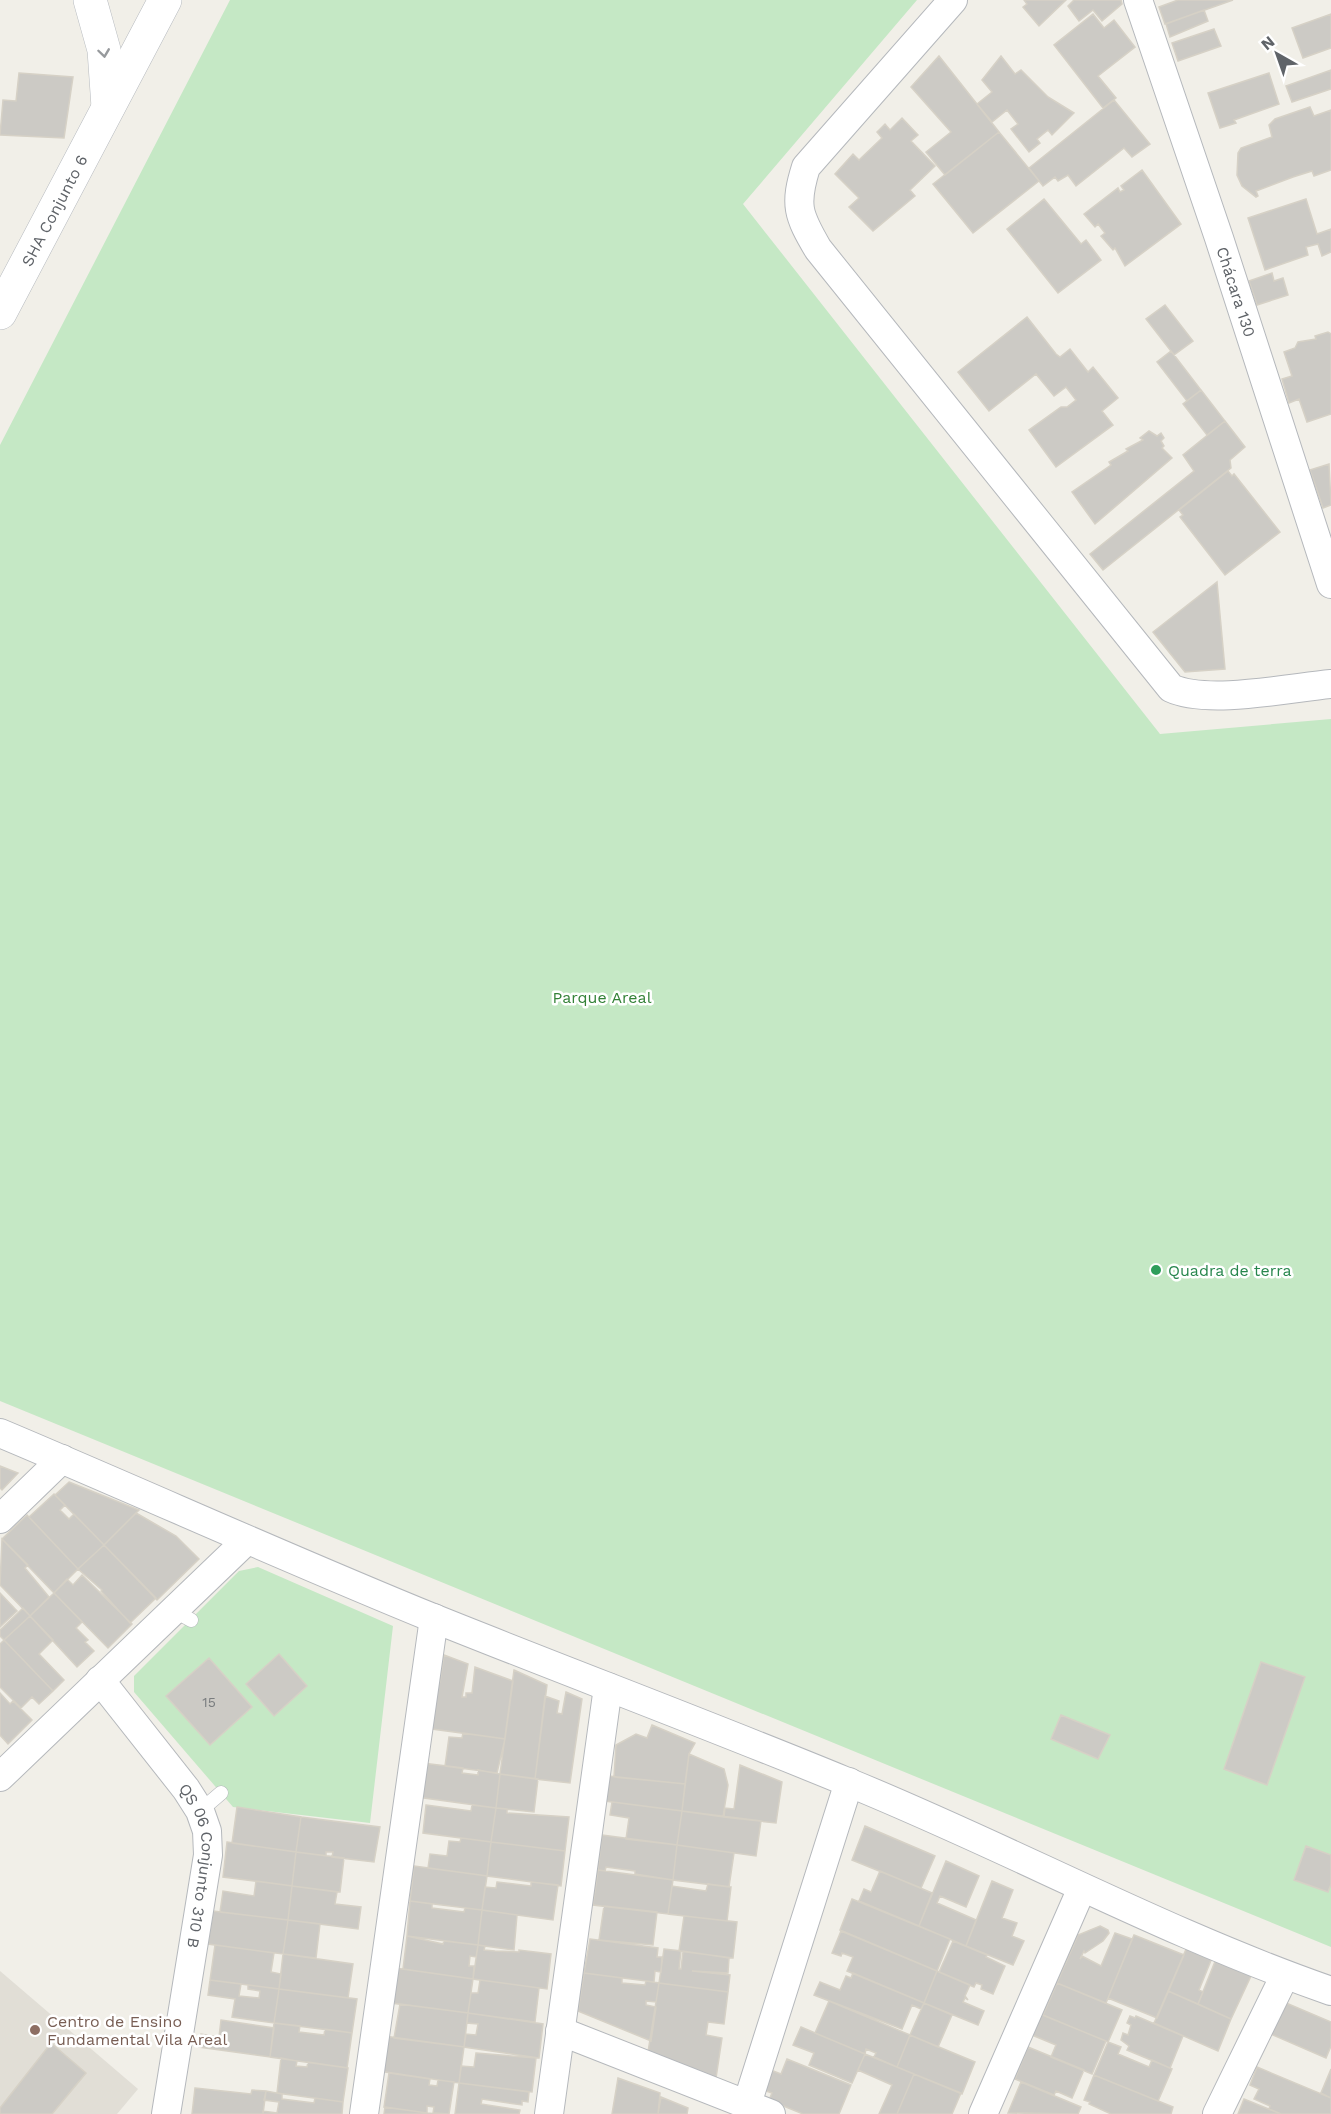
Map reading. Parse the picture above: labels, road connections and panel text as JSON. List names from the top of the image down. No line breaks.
{"streets":{"street":["SHA Conjunto 6","Chácara 130","QS 06 Conjunto 310 B"]},"parks":["Parque Areal"],"places":["Quadra de terra","Centro de Ensino Fundamental Vila Areal"],"house_numbers":["15"],"north":"top left"}
